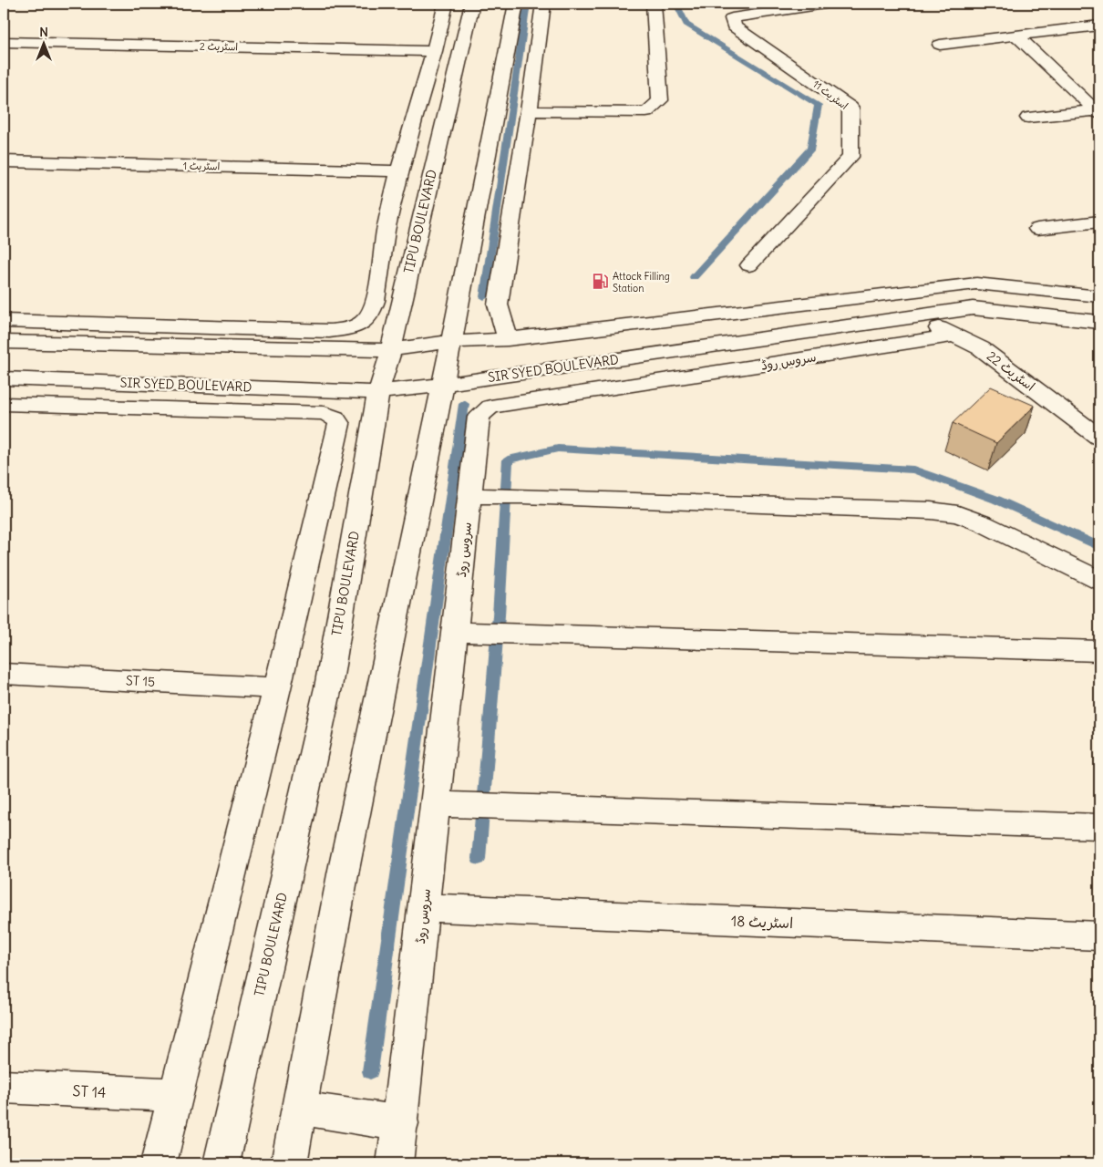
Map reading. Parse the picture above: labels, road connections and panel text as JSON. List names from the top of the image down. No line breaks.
{"streets":{"street":["اسٹریٹ 2","اسٹریٹ 11","اسٹریٹ 1","TIPU BOULEVARD","سروس روڈ","SIR SYED BOULEVARD","اسٹریٹ 22","ST 15","اسٹریٹ 18","ST 14"]},"crossings":[["TIPU BOULEVARD","SIR SYED BOULEVARD"],["سروس روڈ","اسٹریٹ 22"],["سروس روڈ","اسٹریٹ 18"],["SIR SYED BOULEVARD","اسٹریٹ 22"]],"places":{"fuel station":["Attock Filling Station"]},"north":"top"}
